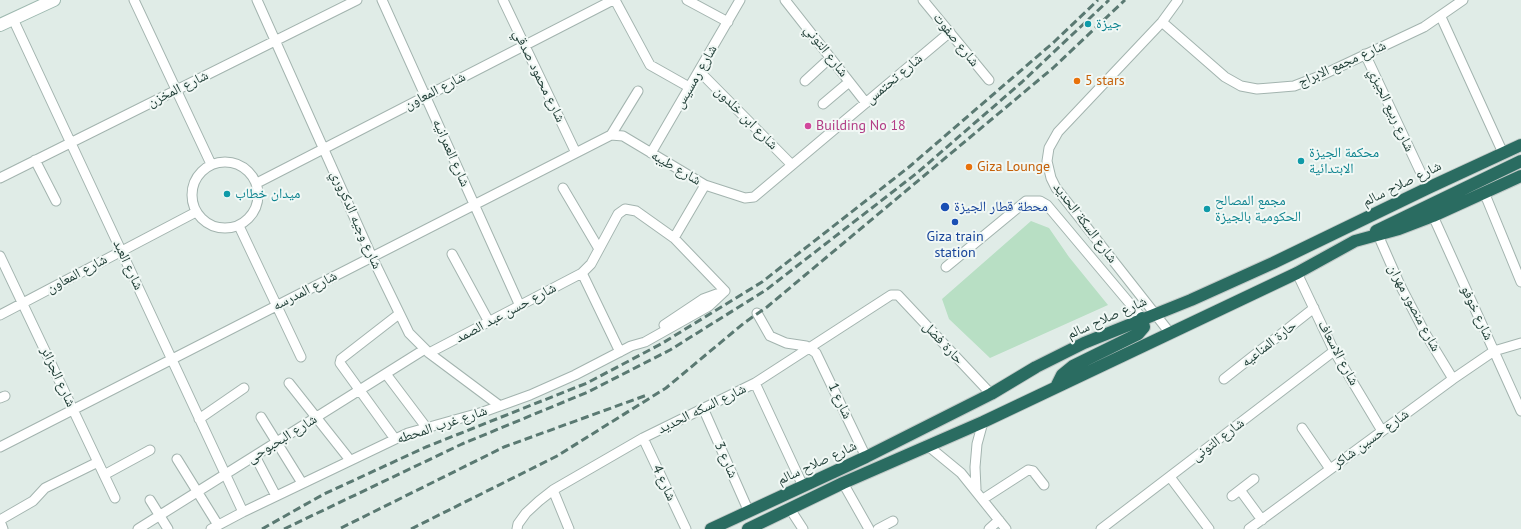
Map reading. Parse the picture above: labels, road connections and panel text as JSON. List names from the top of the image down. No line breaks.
{"streets":{"highway":["شارع صلاح سالم"],"street":["شارع صفوت","شارع التوني","شارع مجمع الابراج","شارع محمود صدقي","شارع رمسيس","شارع تحتمس","شارع المخزن","شارع المعاون","شارع ربيع الجيزي","شارع ابن خلدون","شارع العمرانيه","شارع طيبه","شارع وجيه الدكروري","شارع السكة الحديد","شارع العبد","شارع المدرسه","شارع منصور مهران","شارع حسن عبد الصمد","شارع خوفو","حارة فضل","حارة المناعيه","شارع الاسعاف","شارع الجزائر","شارع 1","شارع السكه الحديد","شارع غرب المحطه","شارع البحبوحى","شارع حسين شاكر","شارع التونى","شارع 3","شارع 4"]},"crossings":[["شارع صفوت","شارع تحتمس"],["شارع التوني","شارع تحتمس"],["شارع مجمع الابراج","شارع ربيع الجيزي"],["شارع مجمع الابراج","شارع السكة الحديد"],["شارع محمود صدقي","شارع المعاون"],["شارع محمود صدقي","شارع المدرسه"],["شارع رمسيس","شارع ابن خلدون"],["شارع رمسيس","شارع طيبه"],["شارع تحتمس","شارع ابن خلدون"],["شارع تحتمس","شارع طيبه"],["شارع المخزن","شارع وجيه الدكروري"],["شارع المخزن","شارع العبد"],["شارع المعاون","شارع العمرانيه"],["شارع المعاون","شارع وجيه الدكروري"],["شارع المعاون","شارع العبد"],["شارع المعاون","شارع الجزائر"],["شارع ربيع الجيزي","شارع صلاح سالم"],["شارع العمرانيه","شارع المدرسه"],["شارع العمرانيه","شارع حسن عبد الصمد"],["شارع طيبه","شارع المدرسه"],["شارع صلاح سالم","شارع السكة الحديد"],["شارع صلاح سالم","شارع منصور مهران"],["شارع صلاح سالم","شارع خوفو"],["شارع صلاح سالم","حارة فضل"],["شارع صلاح سالم","شارع الاسعاف"],["شارع صلاح سالم","شارع 1"],["شارع صلاح سالم","شارع 3"],["شارع وجيه الدكروري","شارع المدرسه"],["شارع وجيه الدكروري","شارع حسن عبد الصمد"],["شارع وجيه الدكروري","شارع غرب المحطه"],["شارع وجيه الدكروري","شارع البحبوحى"],["شارع العبد","شارع المدرسه"],["شارع العبد","شارع غرب المحطه"],["شارع العبد","شارع البحبوحى"],["شارع المدرسه","شارع الجزائر"],["شارع منصور مهران","شارع حسين شاكر"],["شارع حسن عبد الصمد","شارع البحبوحى"],["شارع خوفو","شارع حسين شاكر"],["حارة فضل","شارع السكه الحديد"],["حارة المناعيه","شارع الاسعاف"],["شارع الاسعاف","شارع حسين شاكر"],["شارع الاسعاف","شارع التونى"],["شارع 1","شارع السكه الحديد"],["شارع السكه الحديد","شارع 3"],["شارع السكه الحديد","شارع 4"]],"places":["جيزة","5 stars","Building No 18","محكمة الجيزة الابتدائية","Giza Lounge","ميدان خطاب","محطة قطار الجيزة","مجمع المصالح الحكومية بالجيزة","Giza train station"]}
